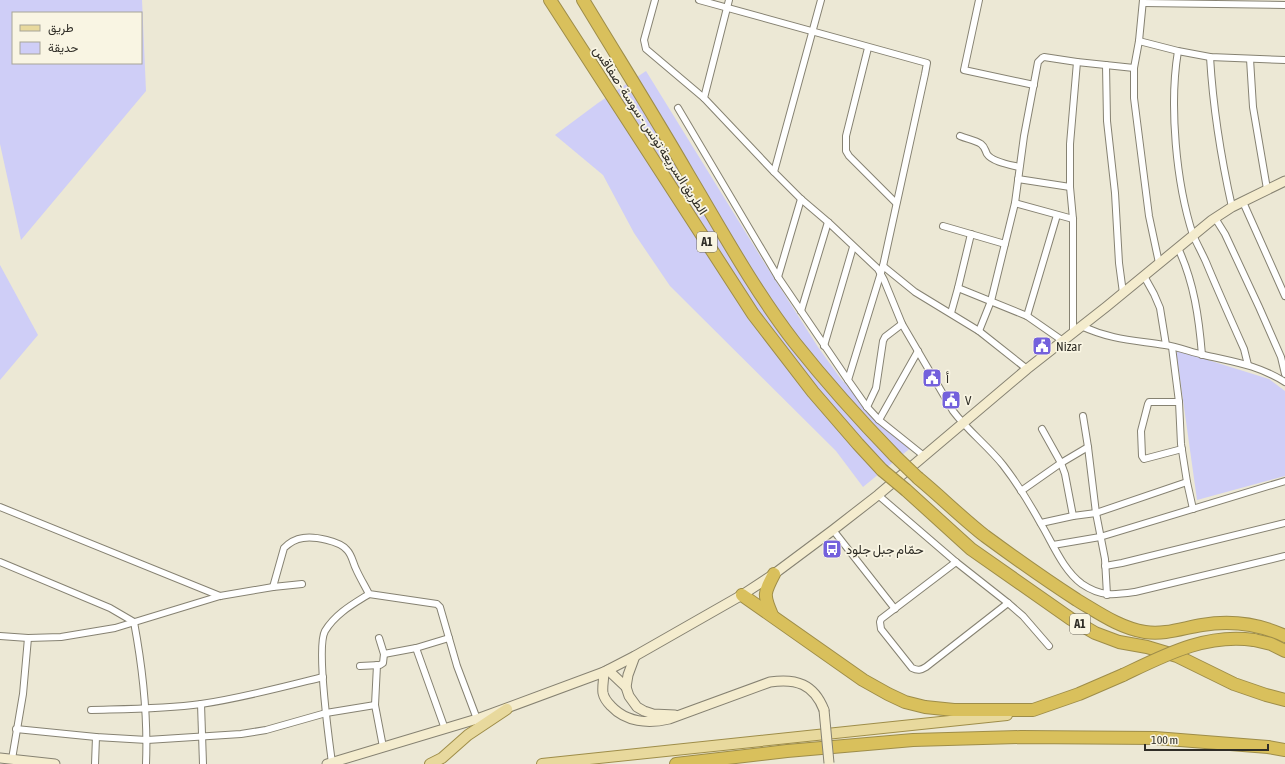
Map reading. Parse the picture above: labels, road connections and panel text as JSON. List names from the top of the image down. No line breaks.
{"streets":{"highway":["الطريق السريعة تونس - سوسة - صفاقس","A1"]},"places":{"public building":["Nizar","أ","V"],"bus stop":["حمّام جبل جلود"]},"legend":["طريق","حديقة"],"scale_bar":"100 m"}
